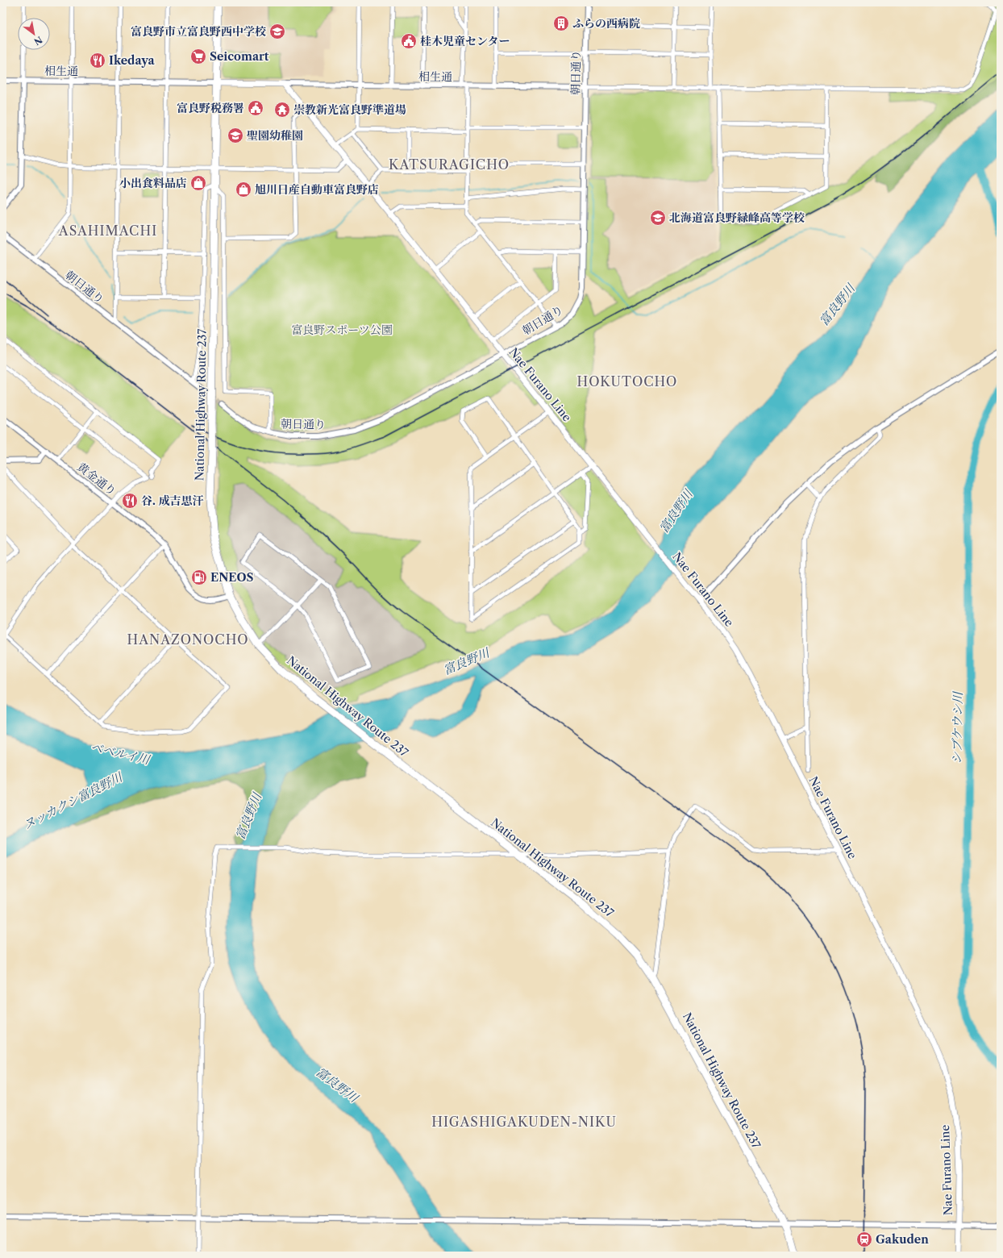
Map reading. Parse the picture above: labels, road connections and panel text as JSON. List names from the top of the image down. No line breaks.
{"streets":{"highway":["National Highway Route 237"],"main road":["Nae Furano Line"],"street":["相生通","朝日通り","黄金通り"]},"crossings":[["相生通","朝日通り"],["相生通","Nae Furano Line"],["相生通","National Highway Route 237"],["朝日通り","Nae Furano Line"],["National Highway Route 237","黄金通り"]],"districts":["KATSURAGICHO","ASAHIMACHI","HOKUTOCHO","HANAZONOCHO","HIGASHIGAKUDEN-NIKU"],"water":["富良野川","シブケウシ川","ベベルイ川","ヌッカクシ富良野川"],"parks":["富良野スポーツ公園"],"places":{"building":["ふらの西病院"],"school or university":["富良野市立富良野西中学校","聖園幼稚園","北海道富良野緑峰高等学校"],"public building":["桂木児童センター","富良野税務署"],"supermarket":["Seicomart"],"restaurant":["Ikedaya","谷. 成吉思汗"],"temple":["崇教新光富良野準道場"],"shop":["小出食料品店","旭川日産自動車富良野店"],"fuel station":["ENEOS"],"station":["Gakuden"]},"north":"bottom right"}
